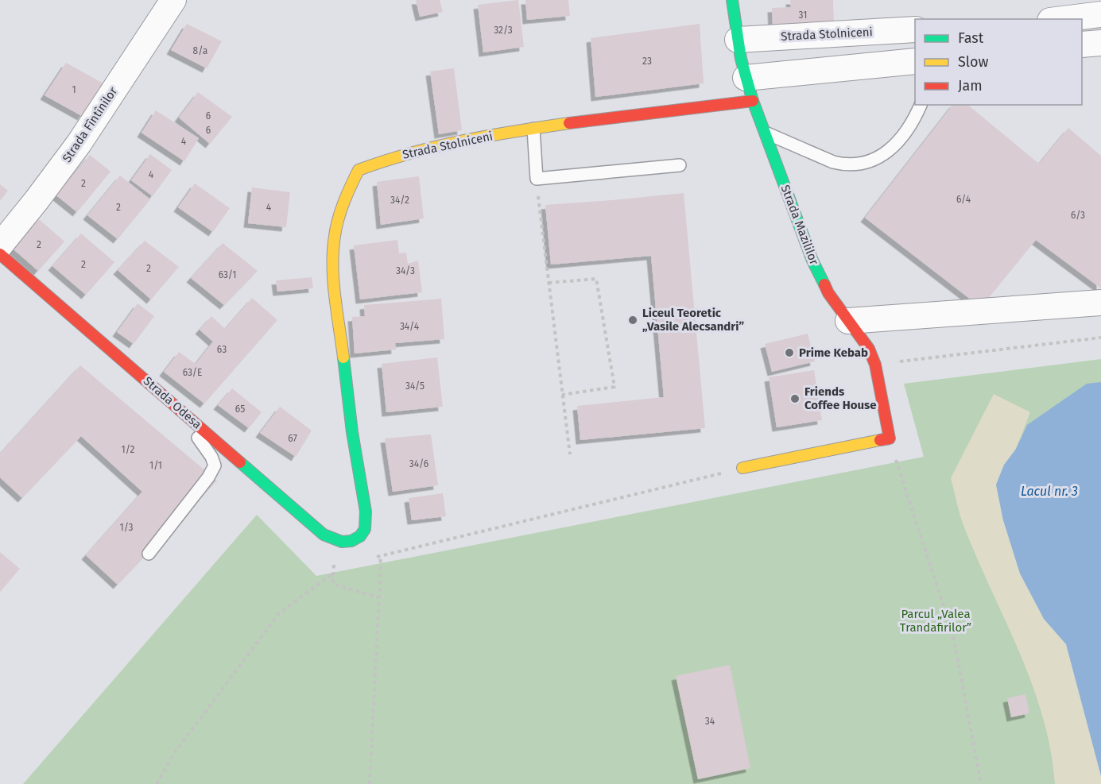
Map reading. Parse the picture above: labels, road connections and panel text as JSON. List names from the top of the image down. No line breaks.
{"streets":{"street":["Strada Stolniceni","Strada Fîntînilor","Strada Mazililor","Strada Odesa"]},"crossings":[["Strada Stolniceni","Strada Mazililor"],["Strada Stolniceni","Strada Odesa"]],"water":["Lacul nr. 3"],"parks":["Parcul „Valea Trandafirilor”"],"places":["Liceul Teoretic „Vasile Alecsandri”","Prime Kebab","Friends Coffee House"],"house_numbers":["31","32/3","8/a","23","1","6","6","4","4","2","6/4","34/2","2","4","6/3","2","2","2","34/3","63/1","34/4","63","63/E","34/5","65","67","1/2","34/6","1/1","1/3","34"],"legend":["Fast","Slow","Jam"]}
